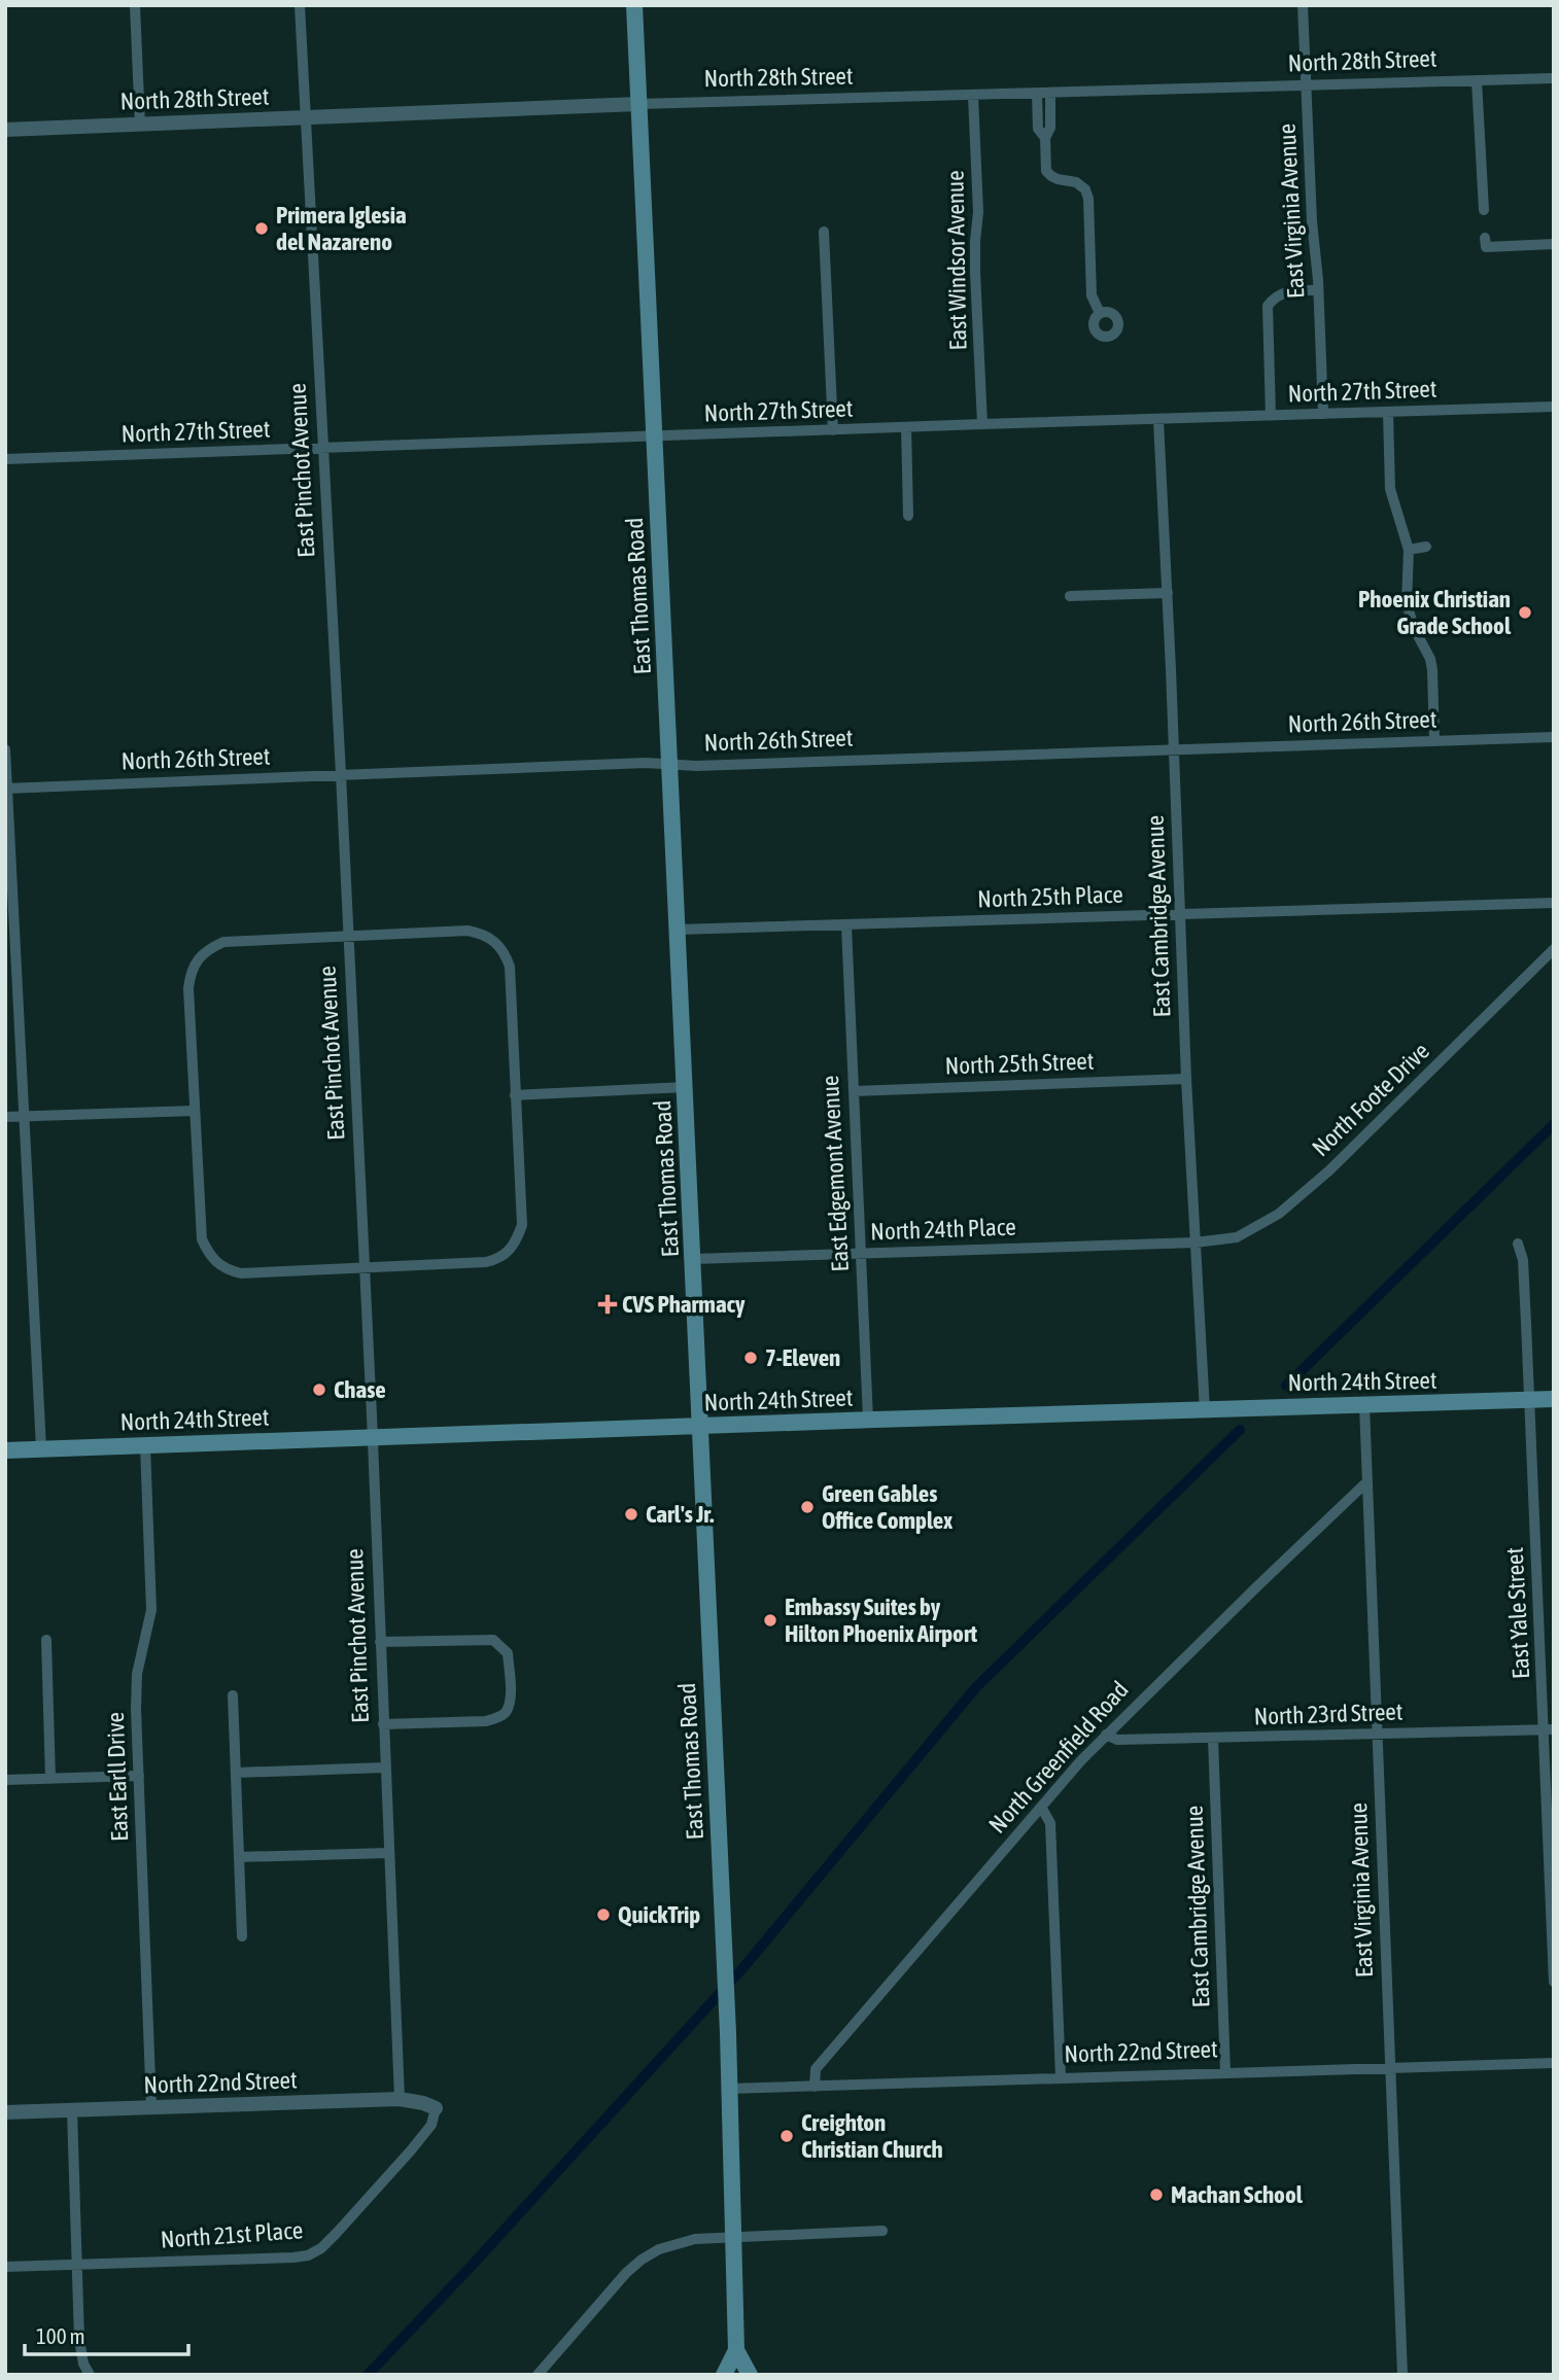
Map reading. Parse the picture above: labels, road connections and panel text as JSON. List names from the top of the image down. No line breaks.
{"streets":{"main road":["East Thomas Road","North 24th Street"],"street":["North 28th Street","East Virginia Avenue","East Windsor Avenue","North 27th Street","East Pinchot Avenue","North 26th Street","North 25th Place","East Cambridge Avenue","North 25th Street","North Foote Drive","East Edgemont Avenue","North 24th Place","East Yale Street","North 23rd Street","North Greenfield Road","East Earll Drive","North 22nd Street","North 21st Place"]},"crossings":[["North 28th Street","East Virginia Avenue"],["North 28th Street","East Windsor Avenue"],["North 28th Street","East Pinchot Avenue"],["North 28th Street","East Thomas Road"],["East Virginia Avenue","North 27th Street"],["East Virginia Avenue","North 24th Street"],["East Virginia Avenue","North 23rd Street"],["East Virginia Avenue","North Greenfield Road"],["East Virginia Avenue","North 22nd Street"],["East Windsor Avenue","North 27th Street"],["North 27th Street","East Pinchot Avenue"],["North 27th Street","East Thomas Road"],["North 27th Street","East Cambridge Avenue"],["East Pinchot Avenue","North 26th Street"],["East Pinchot Avenue","North 24th Street"],["East Pinchot Avenue","North 22nd Street"],["East Thomas Road","North 26th Street"],["East Thomas Road","North 25th Place"],["East Thomas Road","North 24th Place"],["East Thomas Road","North 24th Street"],["East Thomas Road","North 22nd Street"],["North 26th Street","East Cambridge Avenue"],["North 25th Place","East Cambridge Avenue"],["North 25th Place","East Edgemont Avenue"],["East Cambridge Avenue","North 25th Street"],["East Cambridge Avenue","North Foote Drive"],["East Cambridge Avenue","North 24th Place"],["East Cambridge Avenue","North 24th Street"],["East Cambridge Avenue","North 23rd Street"],["East Cambridge Avenue","North 22nd Street"],["North 25th Street","East Edgemont Avenue"],["North Foote Drive","North 24th Place"],["East Edgemont Avenue","North 24th Place"],["East Edgemont Avenue","North 24th Street"],["North 24th Street","East Yale Street"],["North 24th Street","East Earll Drive"],["East Yale Street","North 23rd Street"],["North 23rd Street","North Greenfield Road"],["North Greenfield Road","North 22nd Street"],["East Earll Drive","North 22nd Street"],["North 22nd Street","North 21st Place"]],"places":{"other":["Primera Iglesia del Nazareno","Phoenix Christian Grade School","7-Eleven","Chase","Green Gables Office Complex","Carl's Jr.","Embassy Suites by Hilton Phoenix Airport","QuickTrip","Creighton Christian Church","Machan School"],"health":["CVS Pharmacy"]},"scale_bar":"100 m"}
